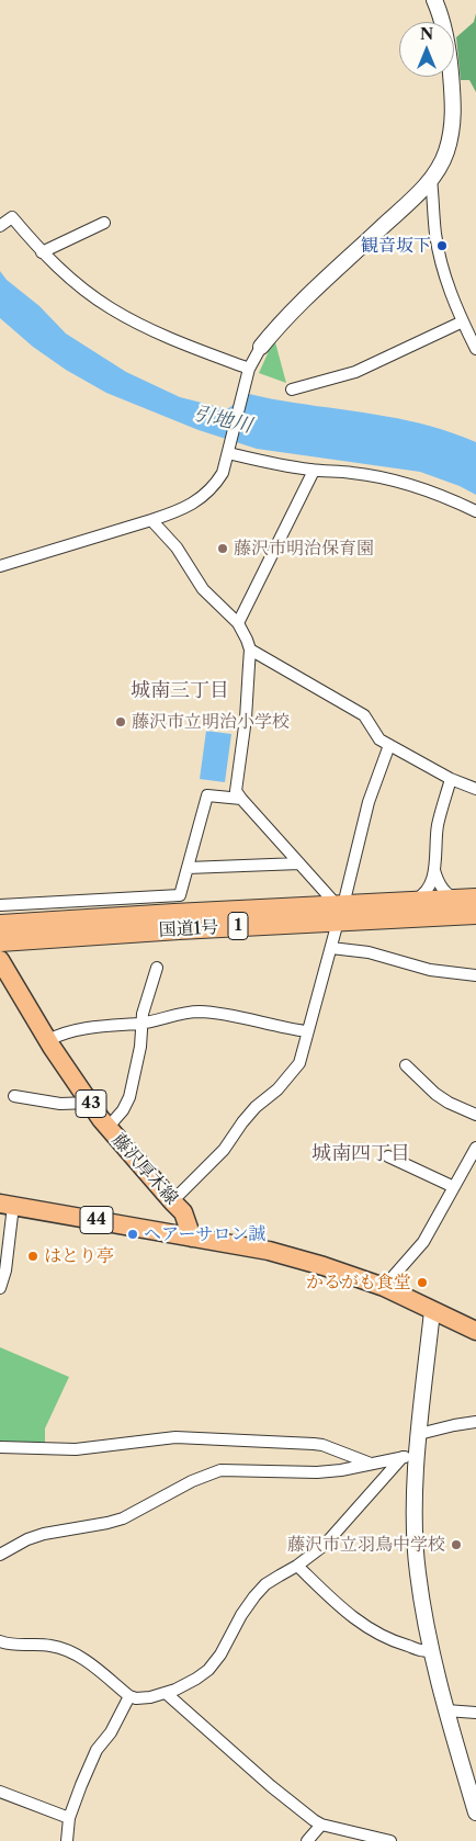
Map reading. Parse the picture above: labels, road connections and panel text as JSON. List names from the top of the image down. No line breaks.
{"streets":{"highway":["1","国道1号"],"main road":["43","藤沢厚木線","44"]},"crossings":[["藤沢厚木線","44"]],"districts":["城南三丁目","城南四丁目"],"water":["引地川"],"places":["観音坂下","藤沢市明治保育園","藤沢市立明治小学校","ヘアーサロン誠","はとり亭","かるがも食堂","藤沢市立羽鳥中学校"],"north":"top"}
